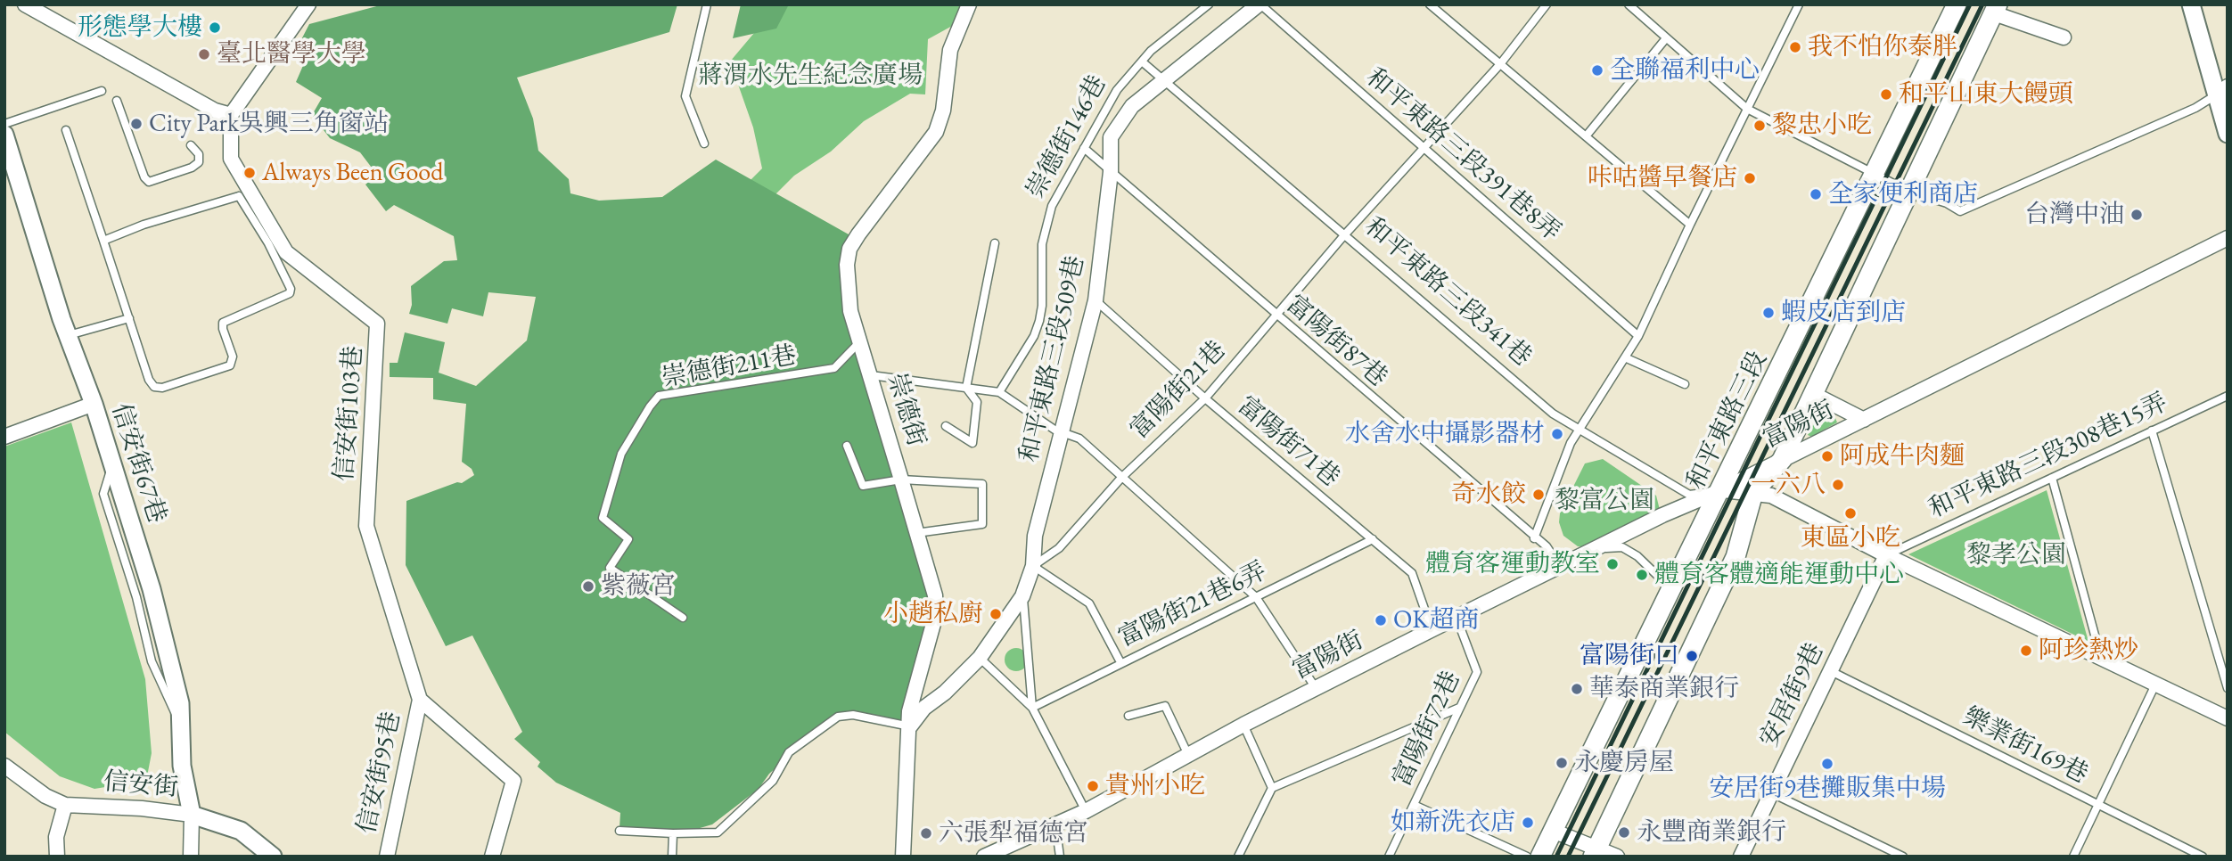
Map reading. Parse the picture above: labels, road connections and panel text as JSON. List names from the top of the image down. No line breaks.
{"streets":{"main road":["和平東路三段"],"street":["和平東路三段341巷","和平東路三段509巷","崇德街","信安街103巷","富陽街","信安街67巷","安居街9巷","信安街95巷","信安街"],"lane":["崇德街146巷","和平東路三段391巷8弄","富陽街87巷","崇德街211巷","富陽街21巷","富陽街71巷","和平東路三段308巷15弄","富陽街21巷6弄","富陽街72巷","樂業街169巷"]},"crossings":[["崇德街146巷","和平東路三段341巷"],["崇德街146巷","富陽街87巷"],["和平東路三段391巷8弄","和平東路三段509巷"],["和平東路三段391巷8弄","富陽街21巷"],["和平東路三段341巷","和平東路三段509巷"],["和平東路三段341巷","富陽街21巷"],["和平東路三段341巷","和平東路三段"],["和平東路三段341巷","富陽街"],["和平東路三段341巷","和平東路三段308巷15弄"],["和平東路三段341巷","安居街9巷"],["富陽街87巷","和平東路三段509巷"],["富陽街87巷","富陽街21巷"],["富陽街87巷","富陽街"],["和平東路三段509巷","富陽街21巷"],["和平東路三段509巷","富陽街71巷"],["崇德街211巷","崇德街"],["富陽街21巷","富陽街71巷"],["信安街103巷","信安街95巷"],["和平東路三段","富陽街"],["富陽街","富陽街71巷"],["富陽街","富陽街72巷"],["富陽街71巷","富陽街21巷6弄"],["和平東路三段308巷15弄","安居街9巷"],["信安街67巷","信安街"],["安居街9巷","樂業街169巷"]],"parks":["蔣渭水先生紀念廣場","黎富公園","黎孝公園"],"places":["形態學大樓","我不怕你泰胖","臺北醫學大學","全聯福利中心","和平山東大饅頭","City Park吳興三角窗站","黎忠小吃","Always Been Good","咔咕醬早餐店","全家便利商店","台灣中油","蝦皮店到店","水舍水中攝影器材","阿成牛肉麵","一六八","奇水餃","東區小吃","體育客運動教室","體育客體適能運動中心","紫薇宮","小趙私廚","OK超商","阿珍熱炒","富陽街口","華泰商業銀行","永慶房屋","安居街9巷攤販集中場","貴州小吃","如新洗衣店","永豐商業銀行","六張犁福德宮"]}
